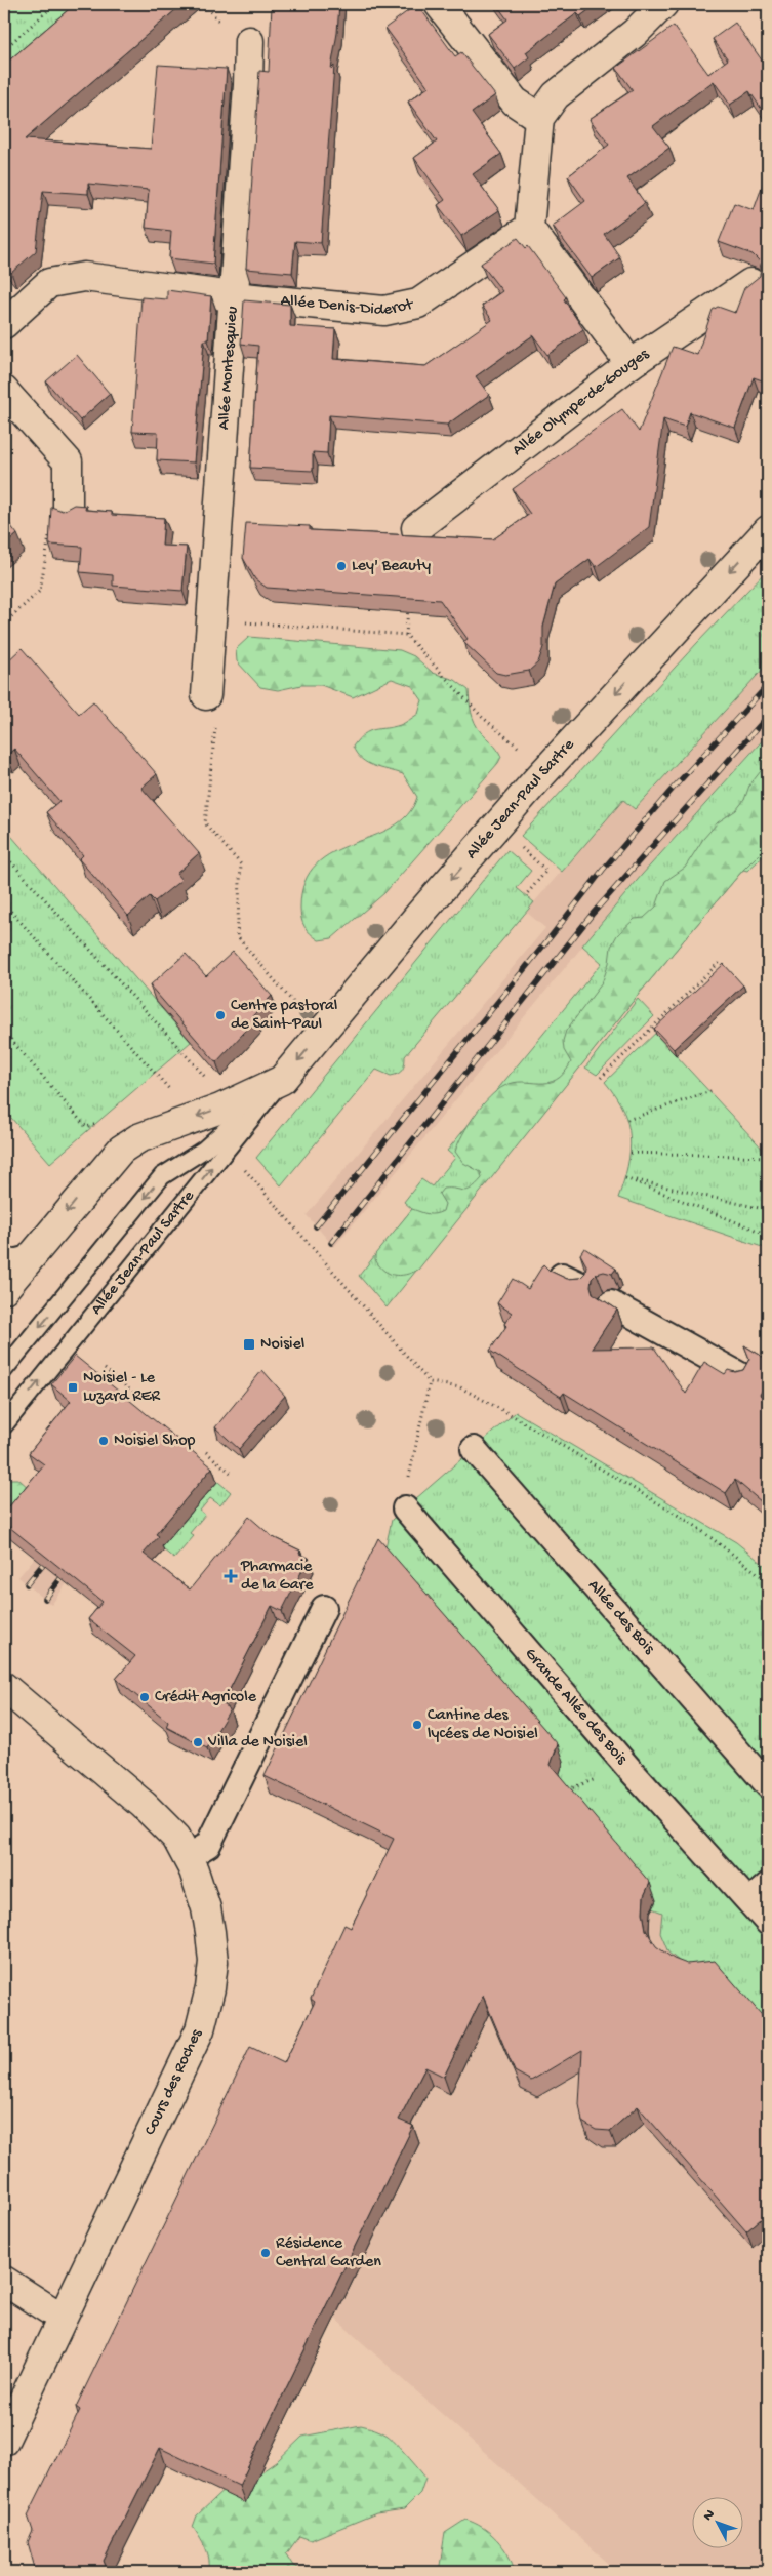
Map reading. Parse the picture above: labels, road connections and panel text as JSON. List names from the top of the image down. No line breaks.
{"streets":{"street":["Allée Denis-Diderot","Allée Montesquieu","Allée Olympe-de-Gouges","Allée Jean-Paul Sartre","Allée des Bois","Grande Allée des Bois","Cours des Roches"]},"crossings":[["Allée Denis-Diderot","Allée Montesquieu"]],"places":{"other":["Ley' Beauty","Centre pastoral de Saint-Paul","Noisiel Shop","Crédit Agricole","Cantine des lycées de Noisiel","Villa de Noisiel","Résidence Central Garden"],"transit":["Noisiel","Noisiel - Le Luzard RER"],"health":["Pharmacie de la Gare"]},"north":"top left"}
